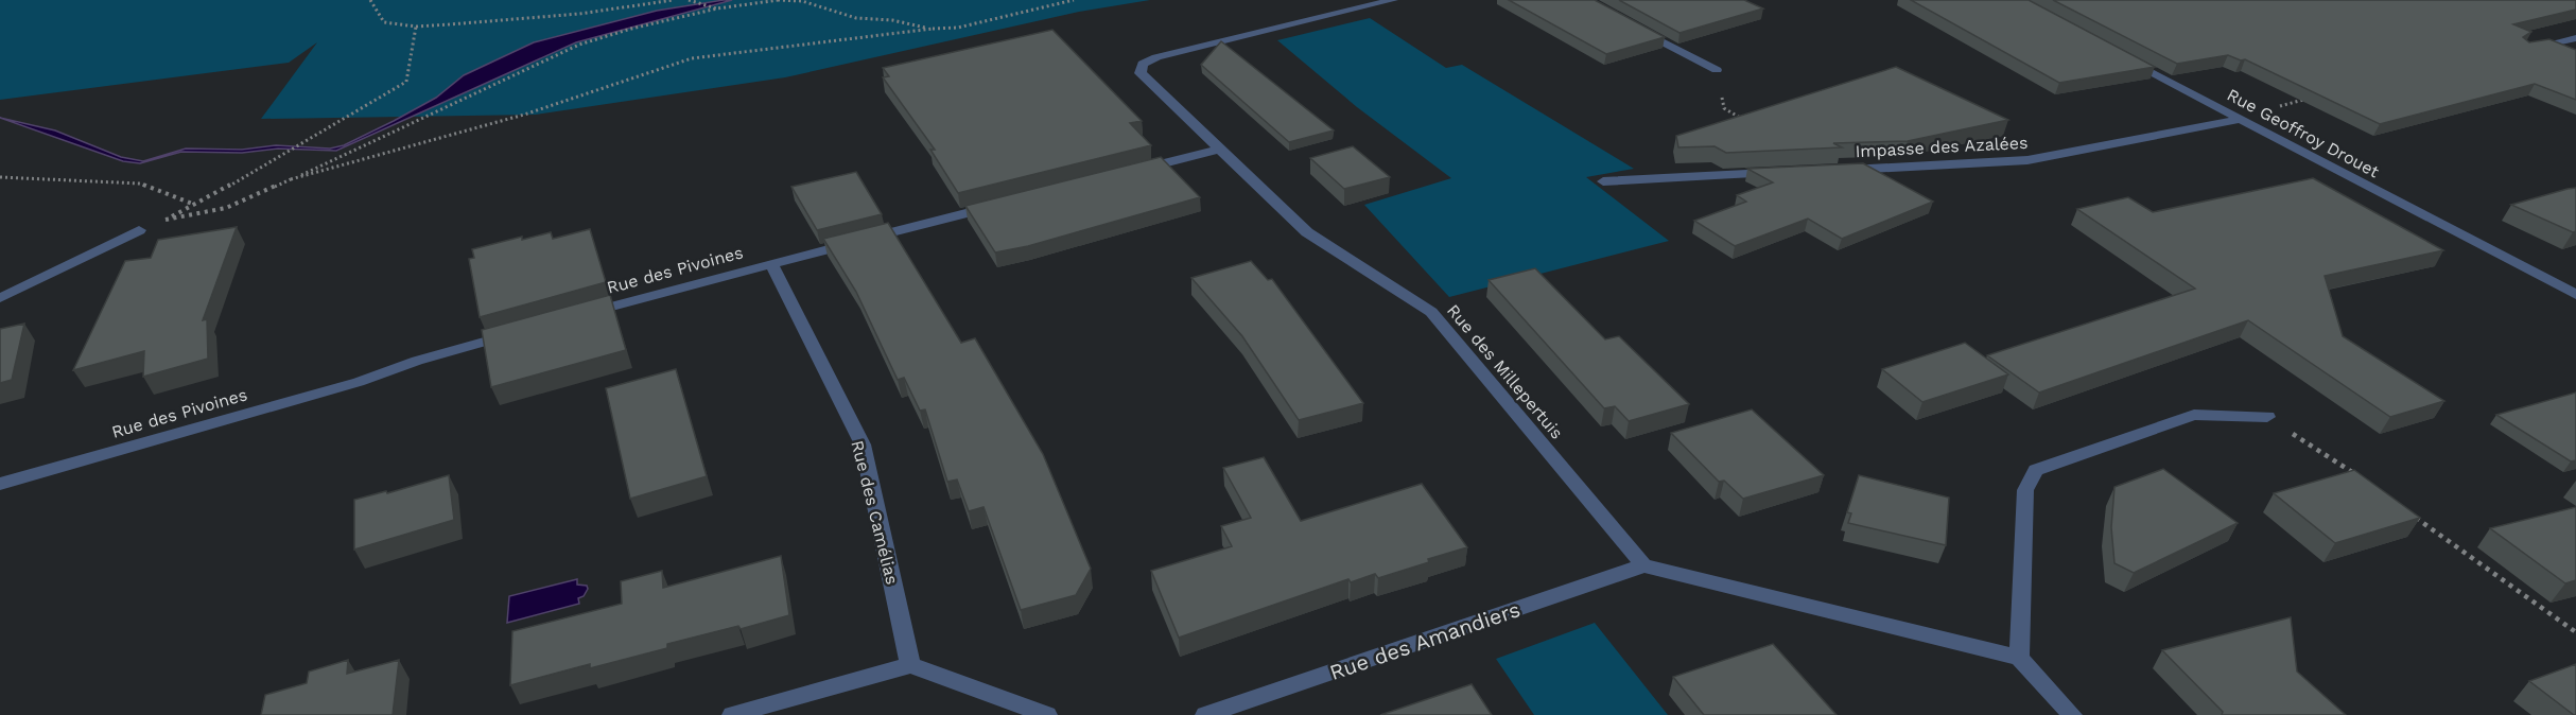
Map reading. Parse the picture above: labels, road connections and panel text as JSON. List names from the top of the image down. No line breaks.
{"streets":{"street":["Rue Geoffroy Drouet","Impasse des Azalées","Rue des Pivoines","Rue des Millepertuis","Rue des Camélias","Rue des Amandiers"]},"crossings":[["Rue Geoffroy Drouet","Impasse des Azalées"],["Rue des Pivoines","Rue des Camélias"],["Rue des Millepertuis","Rue des Amandiers"]]}
